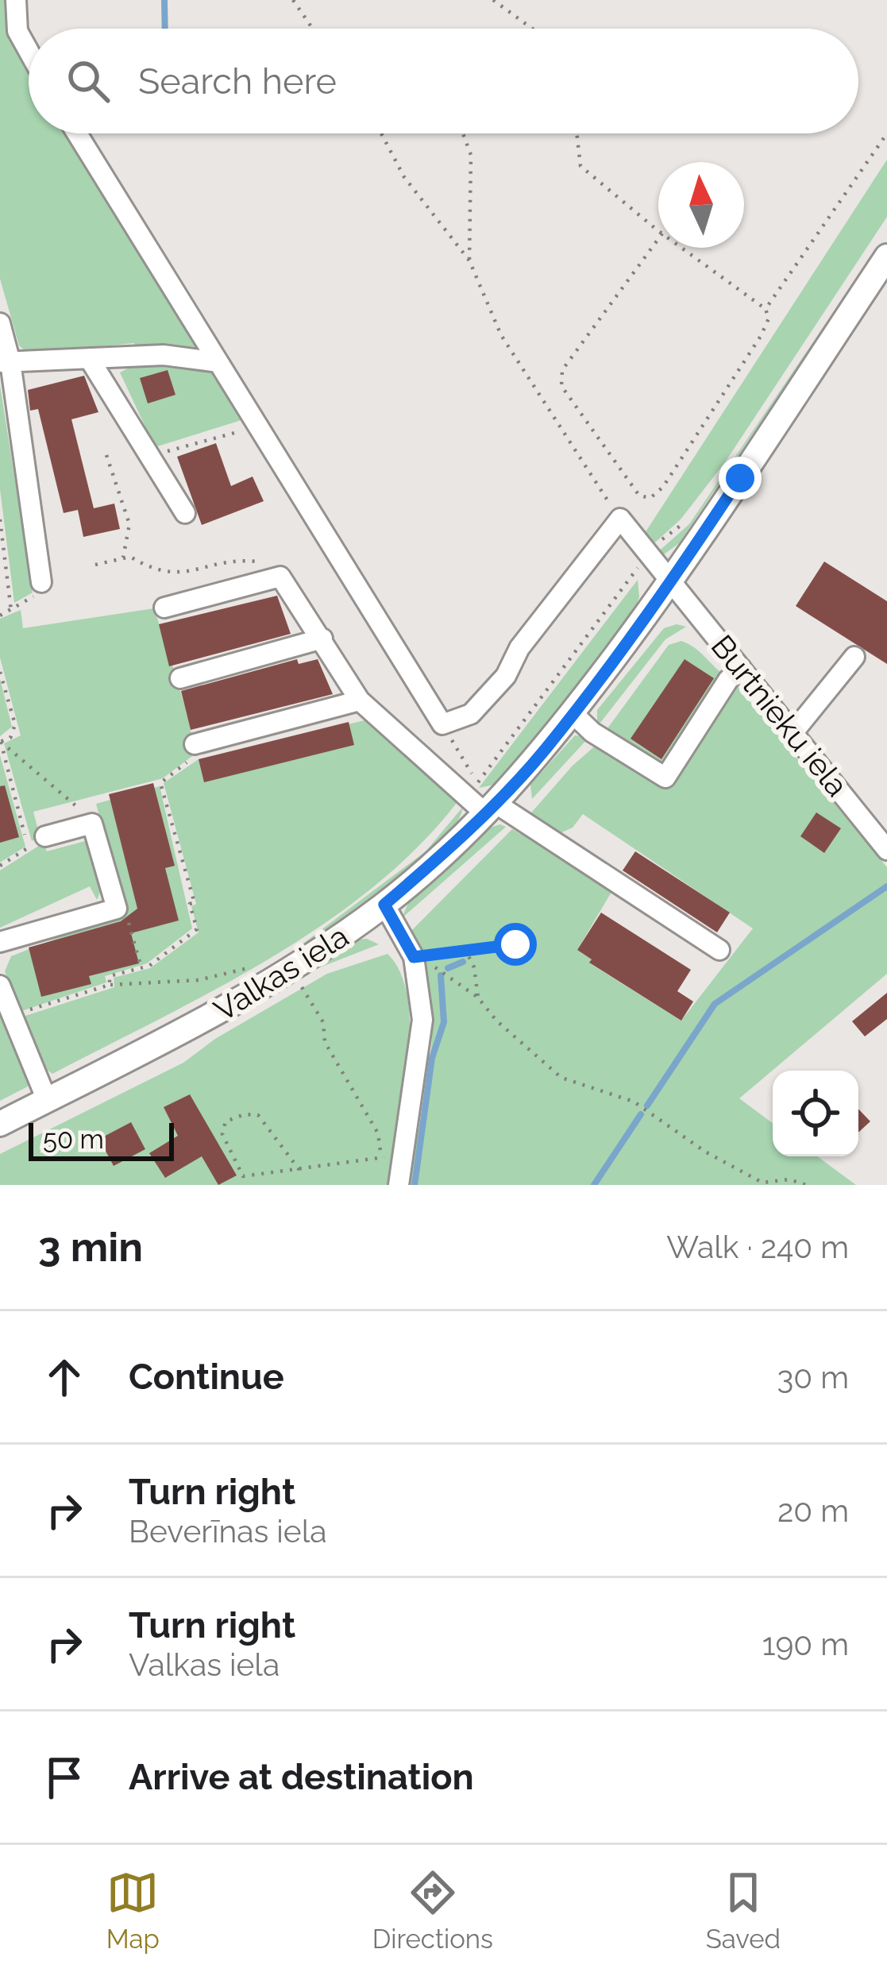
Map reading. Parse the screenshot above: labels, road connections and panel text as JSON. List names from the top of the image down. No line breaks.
{"streets":{"main road":["Valkas iela"],"street":["Burtnieku iela"]},"crossings":[["Burtnieku iela","Valkas iela"]],"scale_bar":"50 m","north":"top","page":{"search":"Search here","scale":"50 m","heading":["3 min","Walk · 240 m"],"list":[["Continue","30 m"],["Turn right","Beverīnas iela","20 m"],["Turn right","Valkas iela","190 m"],"Arrive at destination"],"nav":["Map","Directions","Saved"]}}
